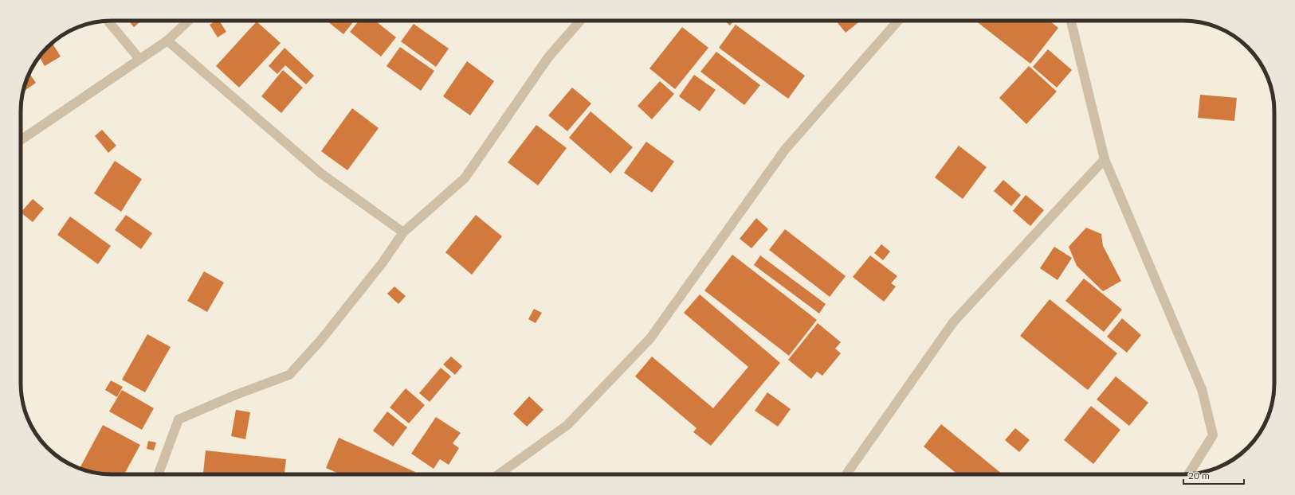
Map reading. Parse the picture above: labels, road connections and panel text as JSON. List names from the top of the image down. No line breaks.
{"scale_bar":"20 m"}
